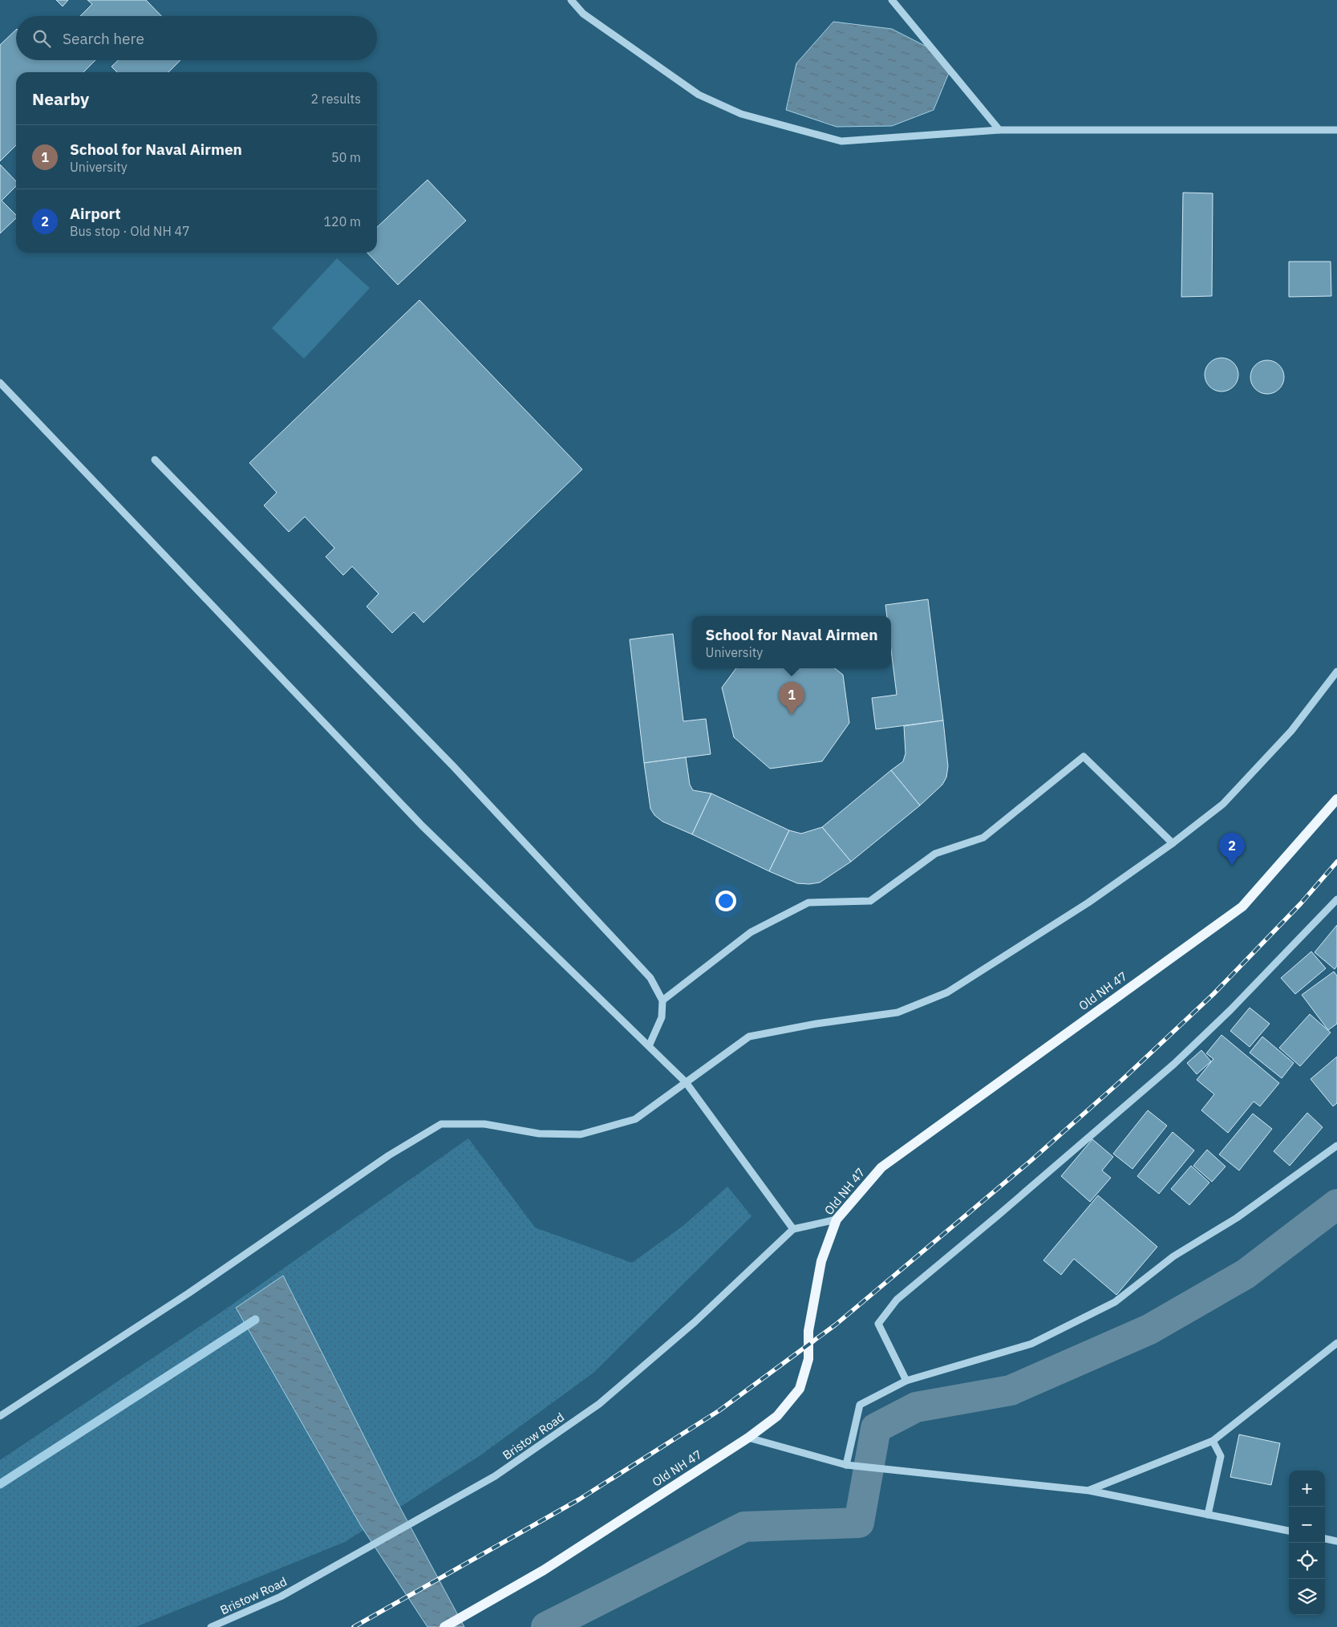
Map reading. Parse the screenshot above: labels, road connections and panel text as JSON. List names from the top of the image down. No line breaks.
{"streets":{"main road":["Old NH 47"],"street":["Bristow Road"]},"page":{"search":"Search here","heading":["Nearby","2 results"],"list":[{"mark":"1","name":"School for Naval Airmen","note":"University","value":"50 m"},{"mark":"2","name":"Airport","note":"Bus stop · Old NH 47","value":"120 m"}],"popup":["School for Naval Airmen","University"],"pins":["1","2"],"map_buttons":["+","−"]}}
